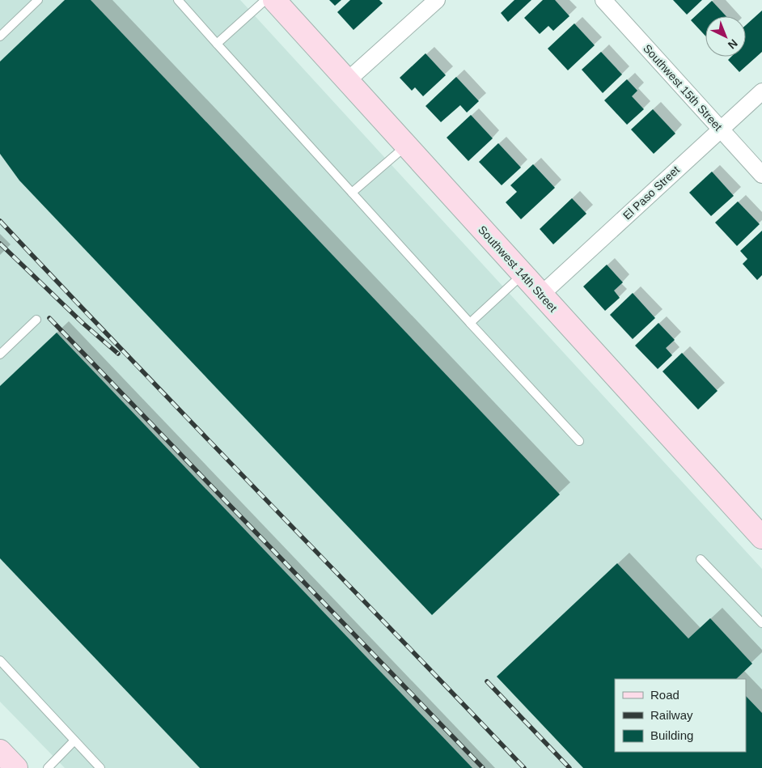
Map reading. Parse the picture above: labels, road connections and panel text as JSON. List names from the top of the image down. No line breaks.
{"streets":{"street":["Southwest 15th Street","El Paso Street","Southwest 14th Street"]},"crossings":[["Southwest 15th Street","El Paso Street"],["El Paso Street","Southwest 14th Street"]],"legend":["Road","Railway","Building"],"north":"bottom right"}
